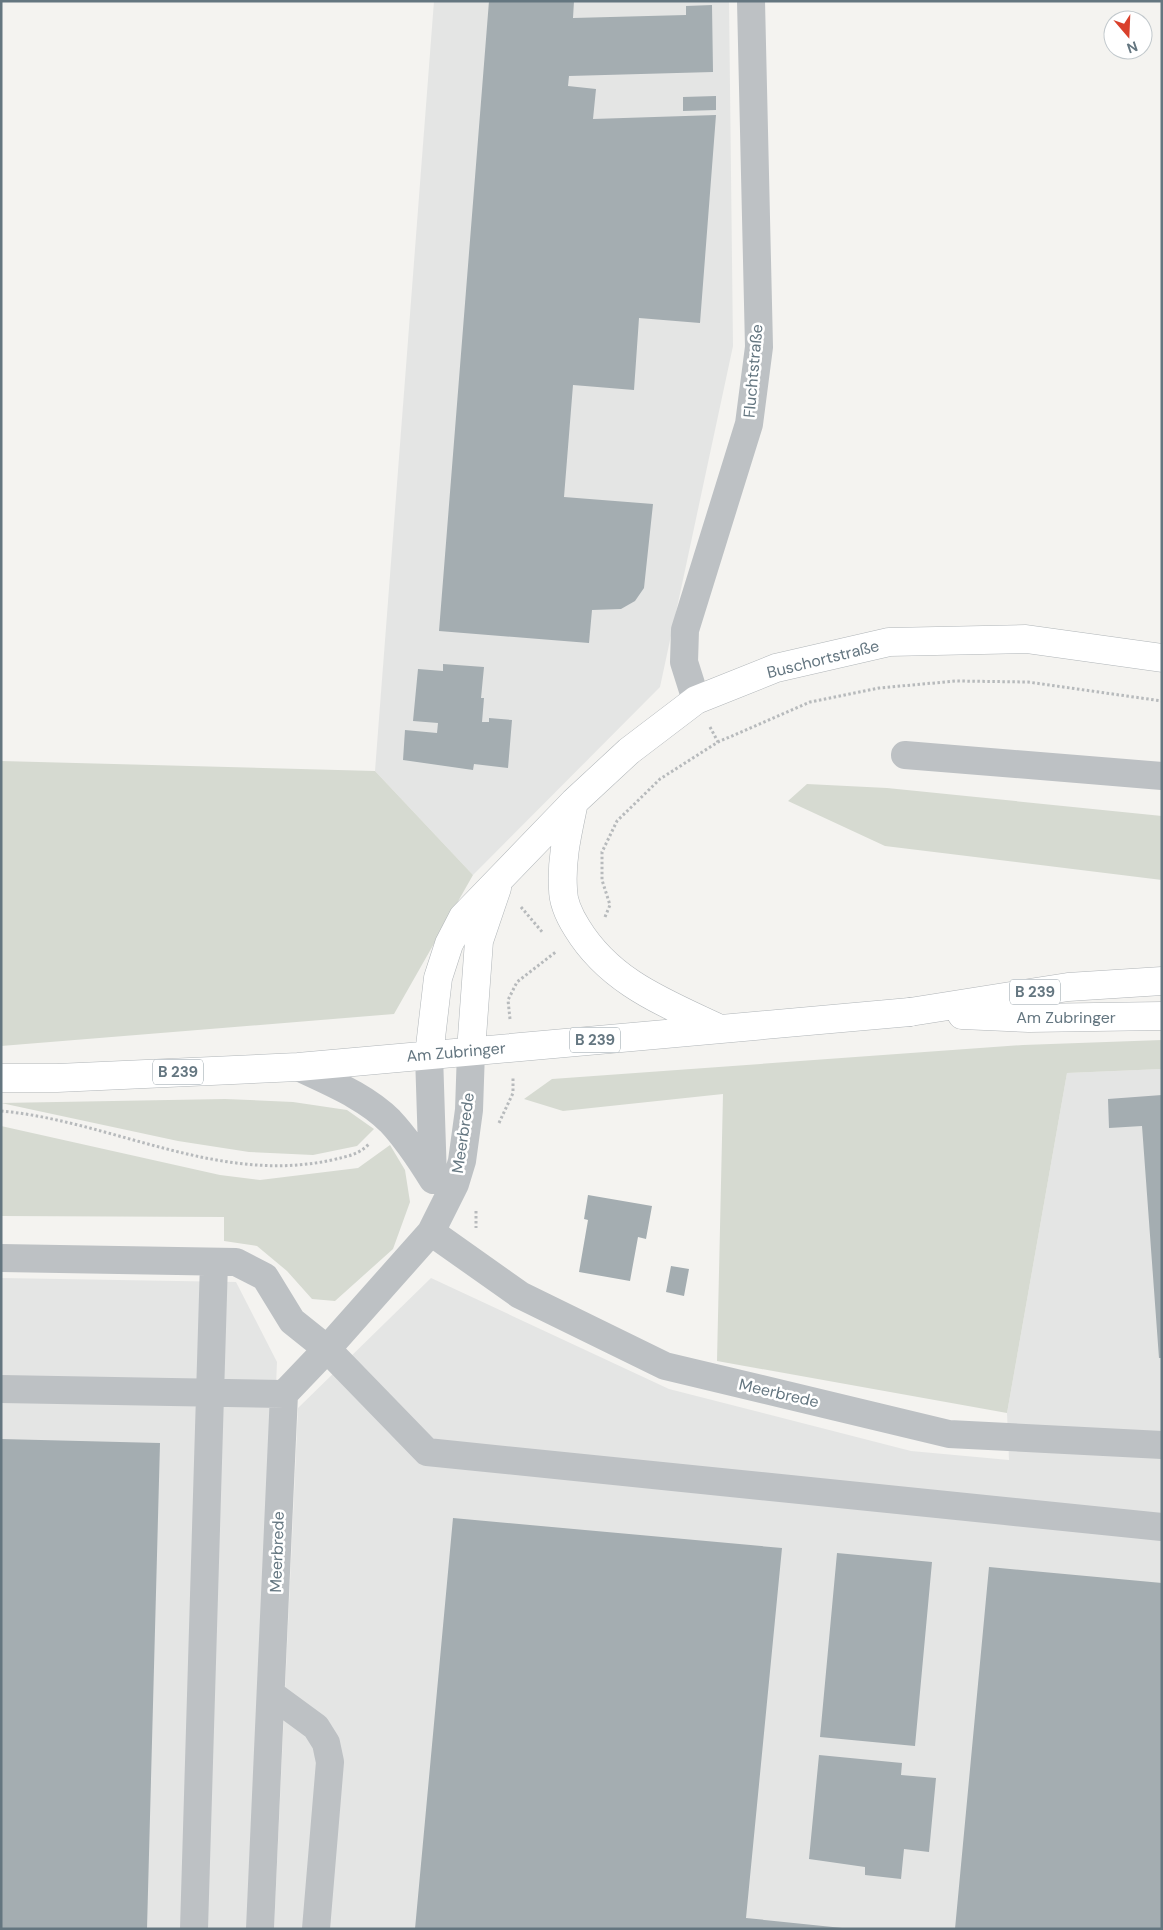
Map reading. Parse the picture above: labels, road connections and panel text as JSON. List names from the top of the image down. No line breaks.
{"streets":{"main road":["Buschortstraße","B 239","Am Zubringer"],"street":["Fluchtstraße","Meerbrede"]},"crossings":[["Fluchtstraße","Buschortstraße"],["Buschortstraße","Am Zubringer"],["Buschortstraße","Meerbrede"],["Am Zubringer","Meerbrede"]],"north":"bottom"}
